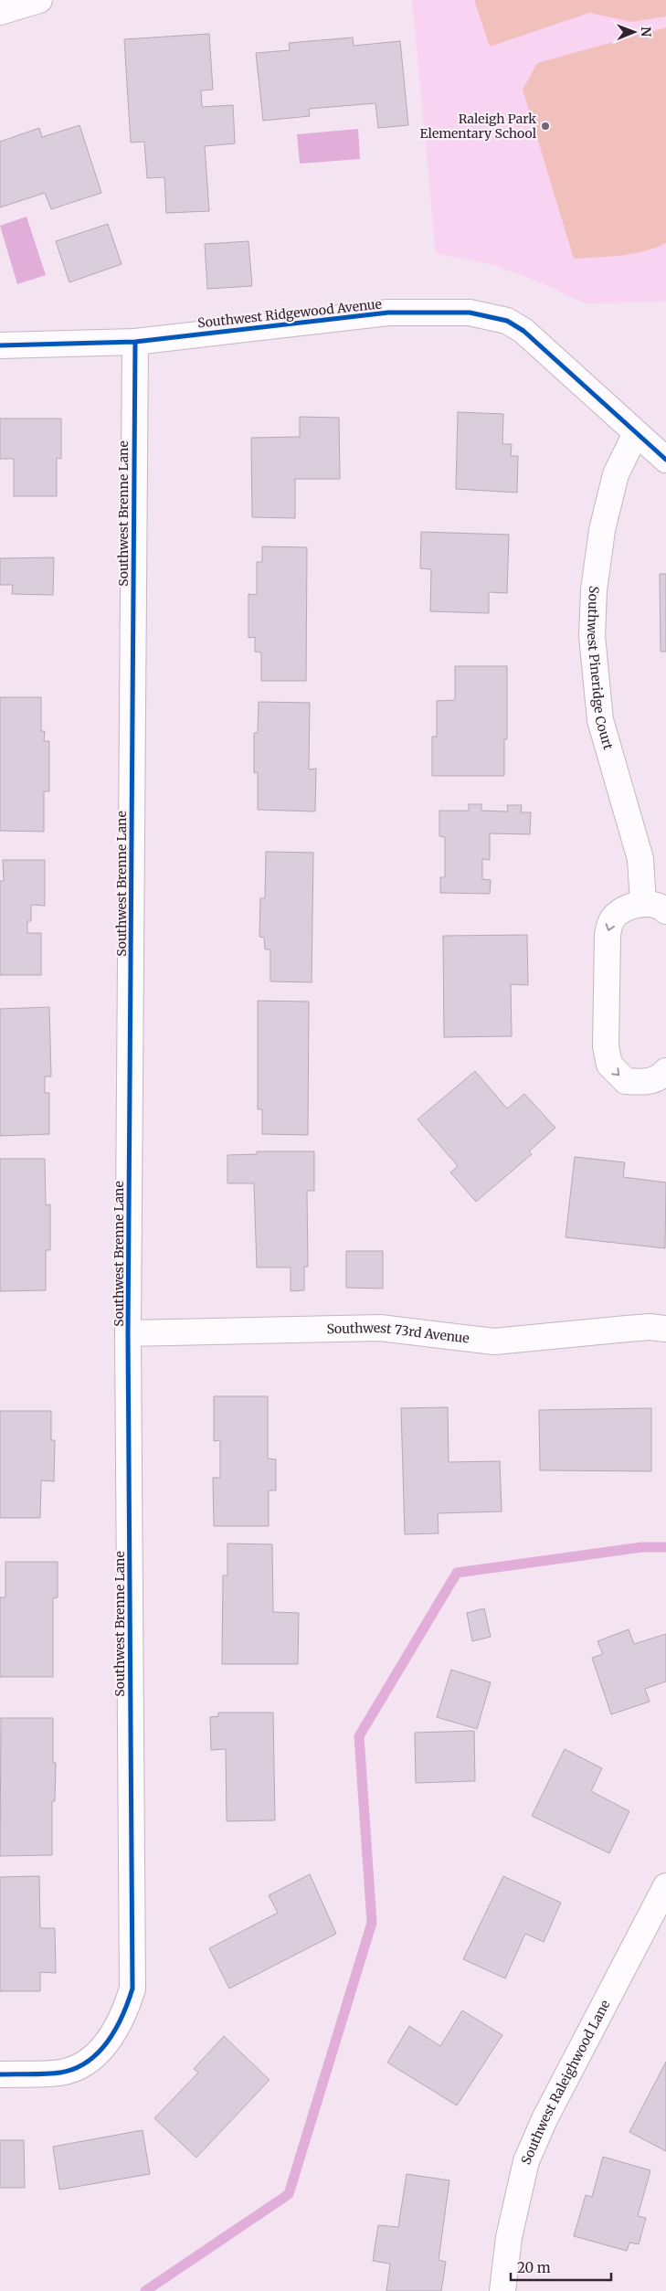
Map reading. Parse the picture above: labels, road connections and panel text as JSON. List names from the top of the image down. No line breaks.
{"streets":{"street":["Southwest Ridgewood Avenue","Southwest Brenne Lane","Southwest Pineridge Court","Southwest 73rd Avenue","Southwest Raleighwood Lane"]},"crossings":[["Southwest Ridgewood Avenue","Southwest Brenne Lane"],["Southwest Ridgewood Avenue","Southwest Pineridge Court"],["Southwest Brenne Lane","Southwest 73rd Avenue"]],"places":["Raleigh Park Elementary School"],"scale_bar":"20 m","north":"right"}
